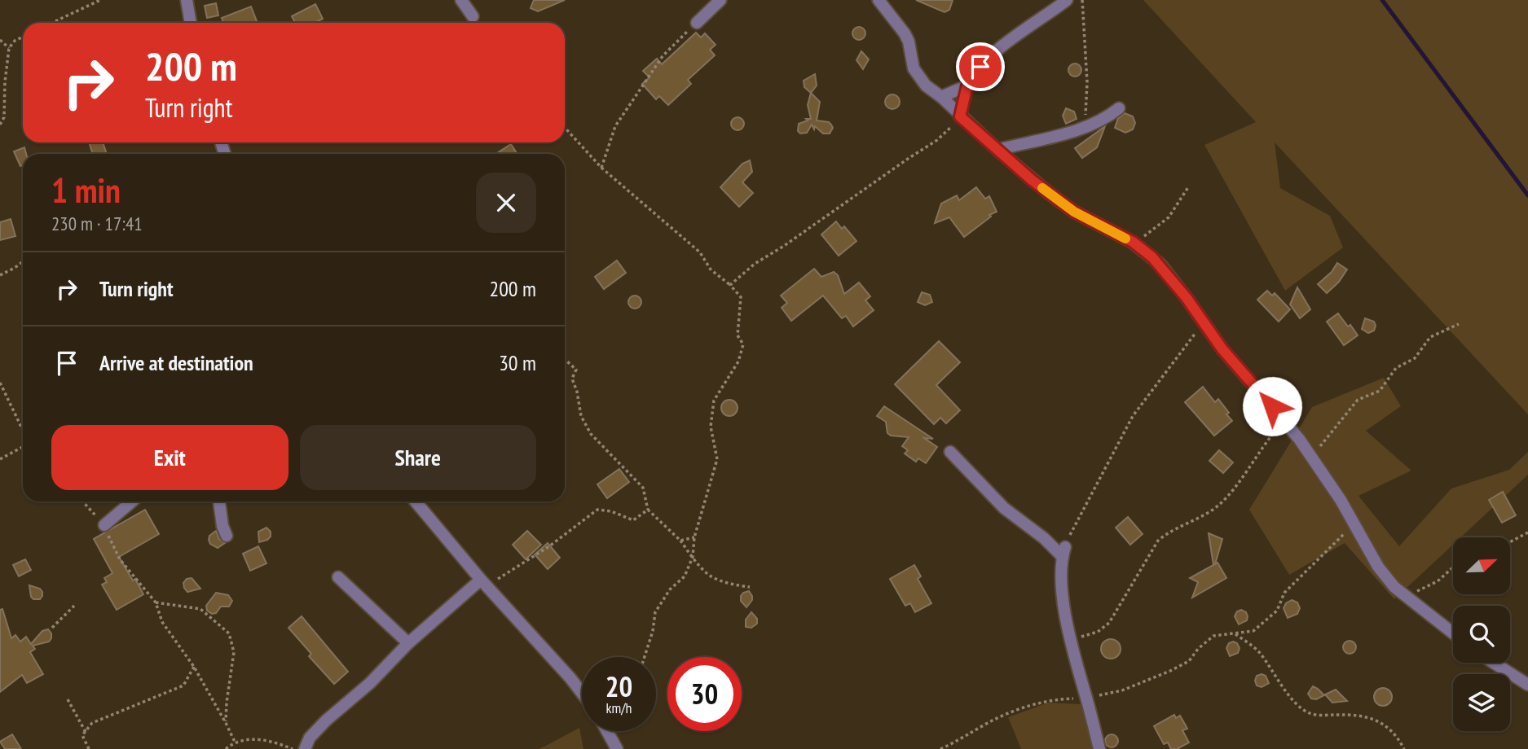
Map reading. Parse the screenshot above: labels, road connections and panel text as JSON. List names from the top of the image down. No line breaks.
{"north":"top right","page":{"turn":["200 m","Turn right"],"heading":["1 min","230 m · 17:41"],"list":[{"name":"Turn right","value":"200 m"},{"name":"Arrive at destination","value":"30 m"}],"buttons":["Exit","Share"],"speed":"20 km/h","limit":"30"}}
